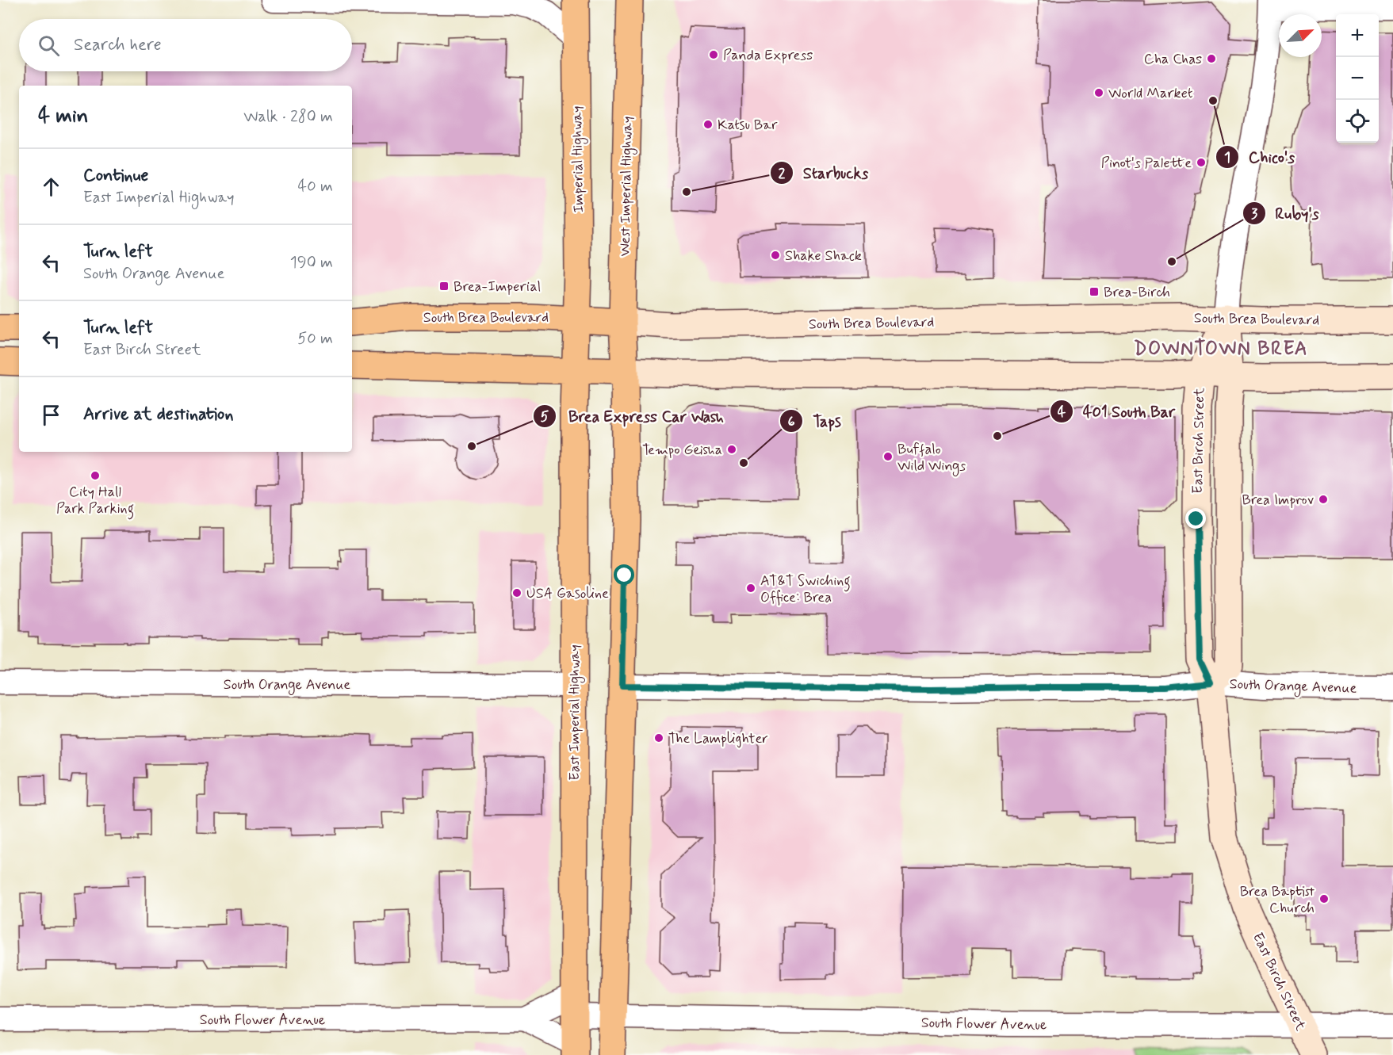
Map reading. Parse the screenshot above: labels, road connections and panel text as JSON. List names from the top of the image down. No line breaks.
{"streets":{"main road":["Imperial Highway","West Imperial Highway","South Brea Boulevard","East Birch Street","East Imperial Highway"],"street":["South Orange Avenue","South Flower Avenue"]},"crossings":[["Imperial Highway","South Brea Boulevard"],["West Imperial Highway","South Brea Boulevard"],["South Brea Boulevard","East Birch Street"],["East Birch Street","South Orange Avenue"],["East Birch Street","South Flower Avenue"],["South Orange Avenue","East Imperial Highway"],["East Imperial Highway","South Flower Avenue"]],"districts":["DOWNTOWN BREA"],"places":{"other":["Panda Express","Cha Chas","World Market","Chico's","Katsu Bar","Pinot's Palette","Starbucks","Shake Shack","Ruby's","401 South Bar","Brea Express Car Wash","Tempo Geisha","Buffalo Wild Wings","Taps","City Hall Park Parking","Brea Improv","AT&T Swiching Office: Brea","USA Gasoline","The Lamplighter","Brea Baptist Church"],"transit":["Brea-Imperial","Brea-Birch"]},"north":"top right","page":{"map_buttons":["+","−"],"search":"Search here","heading":["4 min","Walk · 280 m"],"list":[["Continue","East Imperial Highway","40 m"],["Turn left","South Orange Avenue","190 m"],["Turn left","East Birch Street","50 m"],"Arrive at destination"]}}
